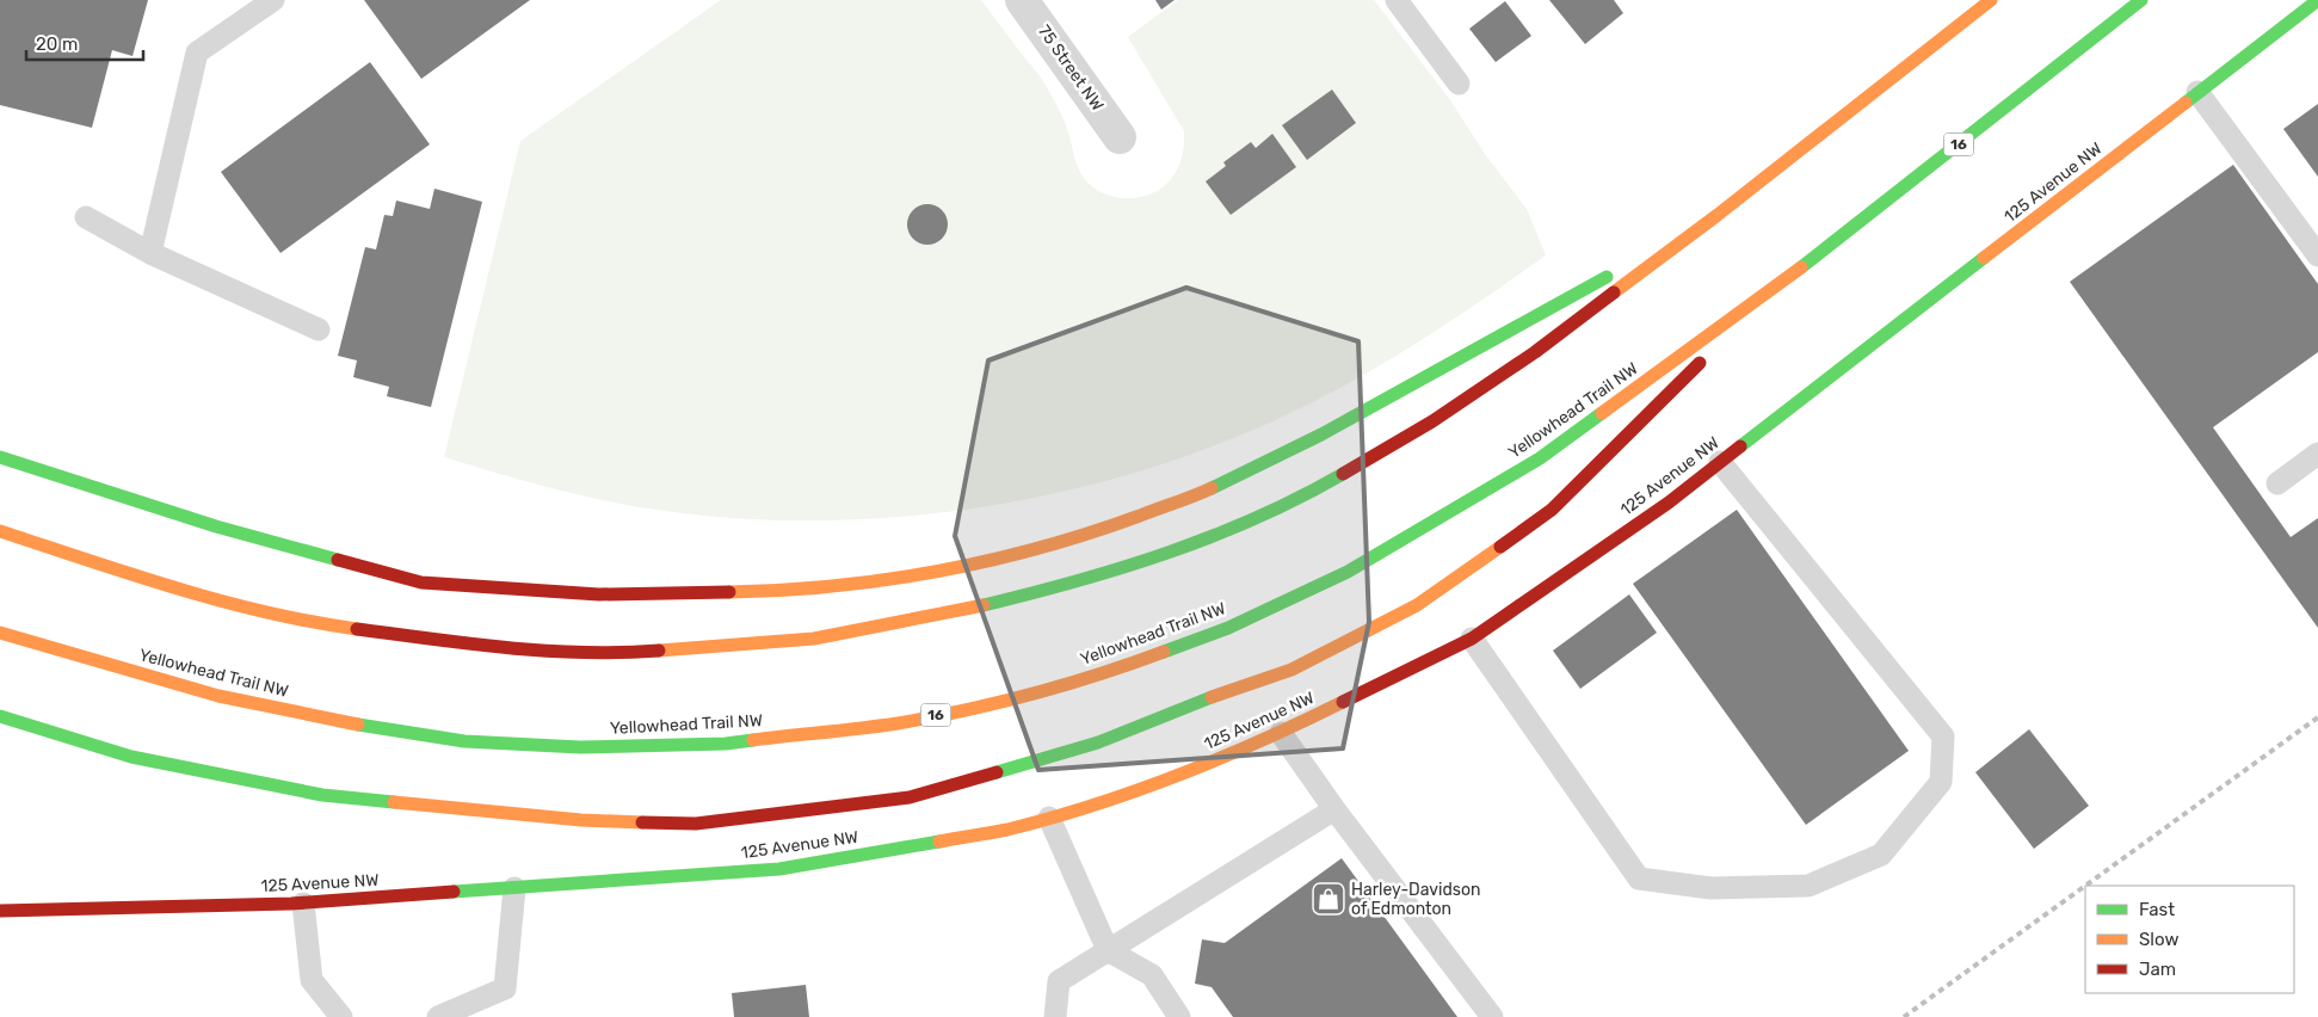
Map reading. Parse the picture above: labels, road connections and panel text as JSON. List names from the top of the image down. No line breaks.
{"streets":{"main road":["16","125 Avenue NW","Yellowhead Trail NW"],"street":["75 Street NW"]},"places":{"shop":["Harley-Davidson of Edmonton"]},"legend":["Fast","Slow","Jam"],"scale_bar":"20 m"}
